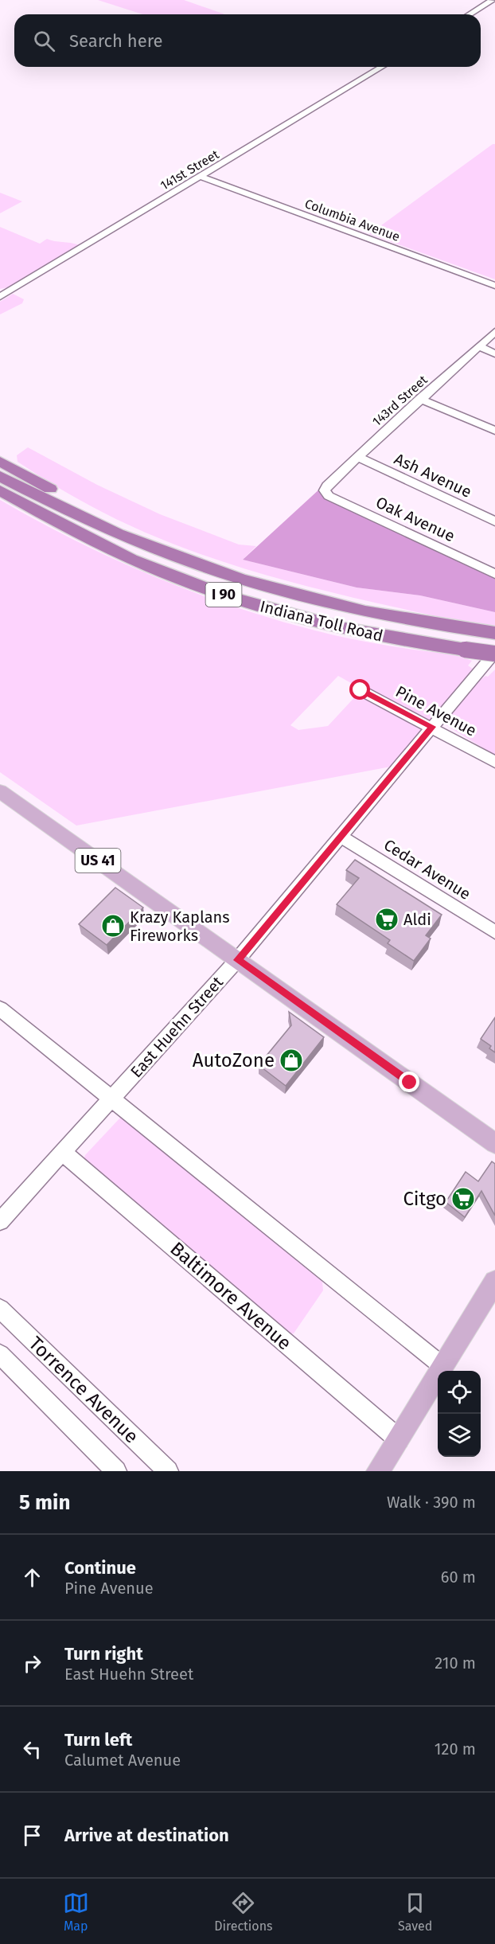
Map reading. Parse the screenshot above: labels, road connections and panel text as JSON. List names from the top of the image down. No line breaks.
{"streets":{"highway":["I 90","Indiana Toll Road"],"main road":["US 41"],"street":["141st Street","Columbia Avenue","143rd Street","Ash Avenue","Oak Avenue","Pine Avenue","Cedar Avenue","East Huehn Street","Baltimore Avenue","Torrence Avenue"]},"crossings":[["141st Street","Columbia Avenue"],["143rd Street","Ash Avenue"],["143rd Street","Oak Avenue"],["Indiana Toll Road","East Huehn Street"],["Pine Avenue","East Huehn Street"],["US 41","East Huehn Street"],["Cedar Avenue","East Huehn Street"],["East Huehn Street","Baltimore Avenue"]],"places":{"supermarket":["Aldi","Citgo"],"shop":["Krazy Kaplans Fireworks","AutoZone"]},"page":{"search":"Search here","heading":["5 min","Walk · 390 m"],"list":[["Continue","Pine Avenue","60 m"],["Turn right","East Huehn Street","210 m"],["Turn left","Calumet Avenue","120 m"],"Arrive at destination"],"nav":["Map","Directions","Saved"]}}
